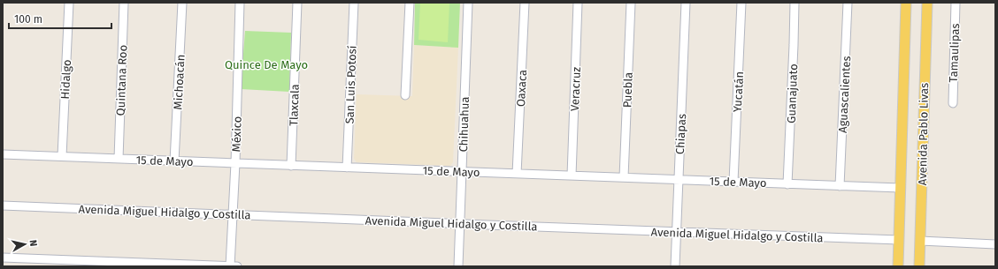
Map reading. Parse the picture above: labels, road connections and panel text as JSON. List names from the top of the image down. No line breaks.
{"streets":{"main road":["Avenida Pablo Livas"],"street":["Tamaulipas","Hidalgo","Quintana Roo","Michoacán","San Luis Potosí","Oaxaca","Veracruz","Puebla","Yucatán","Guanajuato","Aguascalientes","Tlaxcala","Chihuahua","México","Chiapas","15 de Mayo","Avenida Miguel Hidalgo y Costilla"]},"crossings":[["Hidalgo","15 de Mayo"],["Quintana Roo","15 de Mayo"],["Michoacán","15 de Mayo"],["San Luis Potosí","15 de Mayo"],["Oaxaca","15 de Mayo"],["Veracruz","15 de Mayo"],["Puebla","15 de Mayo"],["Yucatán","15 de Mayo"],["Guanajuato","15 de Mayo"],["Aguascalientes","15 de Mayo"],["Tlaxcala","15 de Mayo"],["Chihuahua","15 de Mayo"],["Chihuahua","Avenida Miguel Hidalgo y Costilla"],["México","15 de Mayo"],["México","Avenida Miguel Hidalgo y Costilla"],["Chiapas","15 de Mayo"],["Chiapas","Avenida Miguel Hidalgo y Costilla"],["Avenida Pablo Livas","15 de Mayo"],["Avenida Pablo Livas","Avenida Miguel Hidalgo y Costilla"]],"parks":["Quince De Mayo"],"scale_bar":"100 m","north":"right"}
